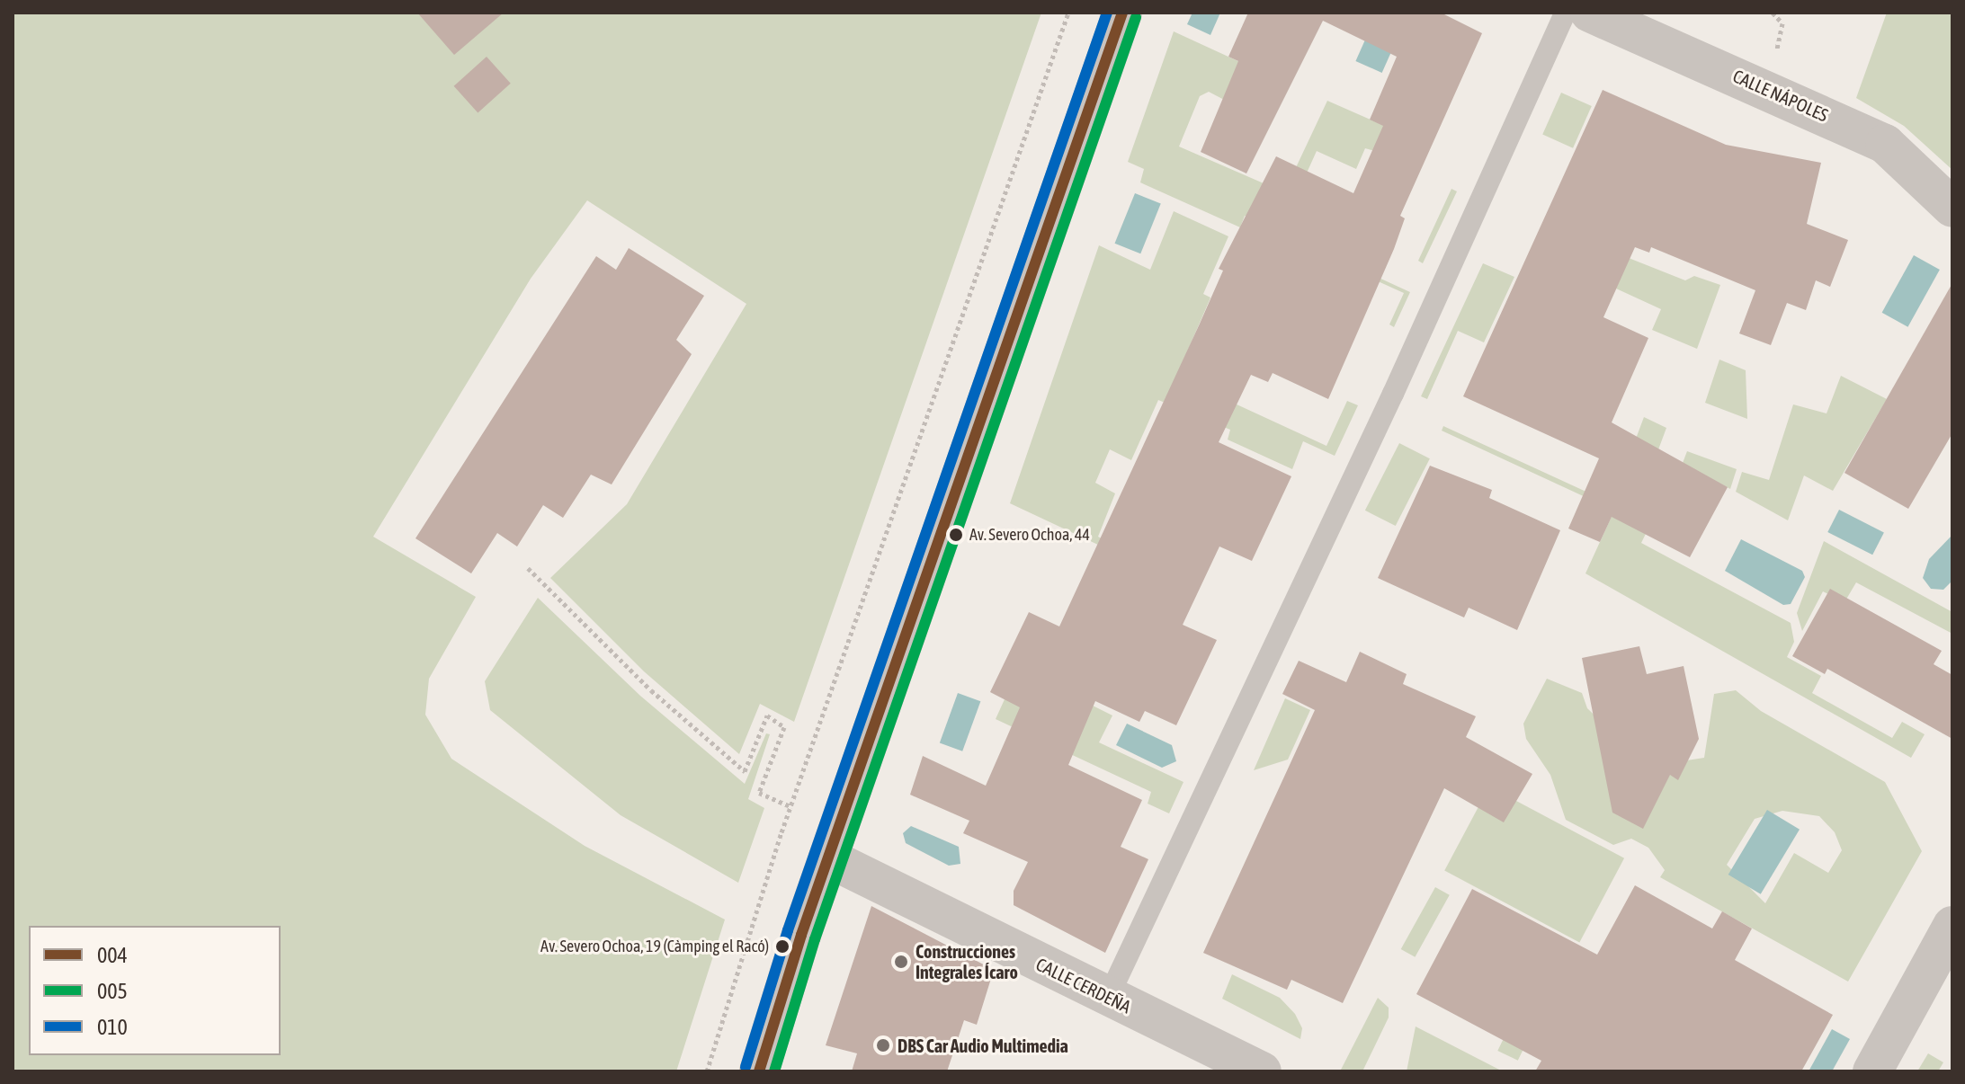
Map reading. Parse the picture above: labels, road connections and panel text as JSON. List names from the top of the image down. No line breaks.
{"streets":{"street":["CALLE NÁPOLES","CALLE CERDEÑA"]},"places":["Av. Severo Ochoa, 44","Av. Severo Ochoa, 19 (Càmping el Racó)","Construcciones Integrales Ícaro","DBS Car Audio Multimedia"],"lines":["transit line 004","transit line 010","transit line 005"],"legend":["004","005","010"]}
